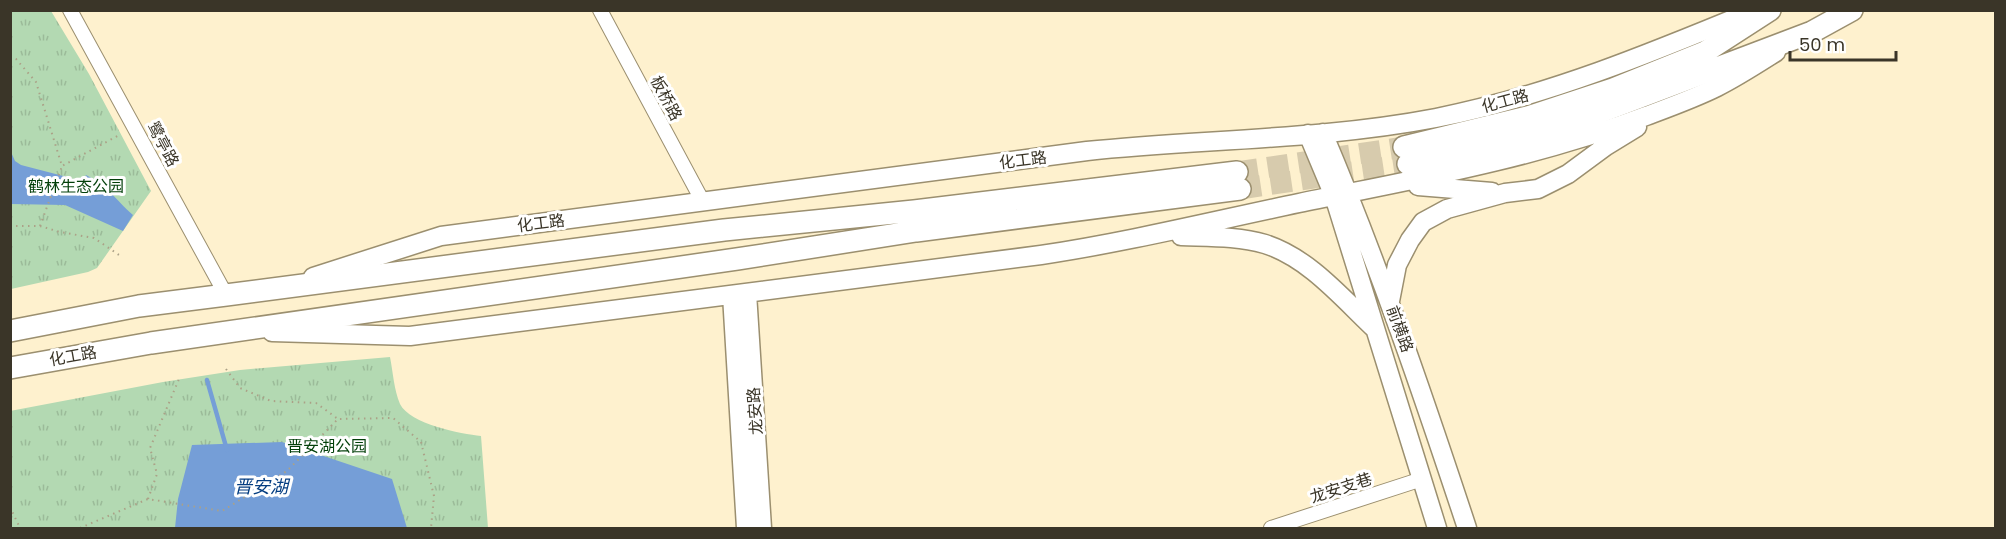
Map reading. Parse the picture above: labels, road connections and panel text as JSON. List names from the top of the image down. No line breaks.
{"streets":{"highway":["化工路"],"main road":["前横路","龙安路"],"street":["板桥路","鹭亭路","龙安支巷"]},"crossings":[["板桥路","化工路"],["化工路","鹭亭路"],["化工路","前横路"],["前横路","龙安支巷"]],"water":["晋安湖"],"parks":["鹤林生态公园","晋安湖公园"],"scale_bar":"50 m"}
